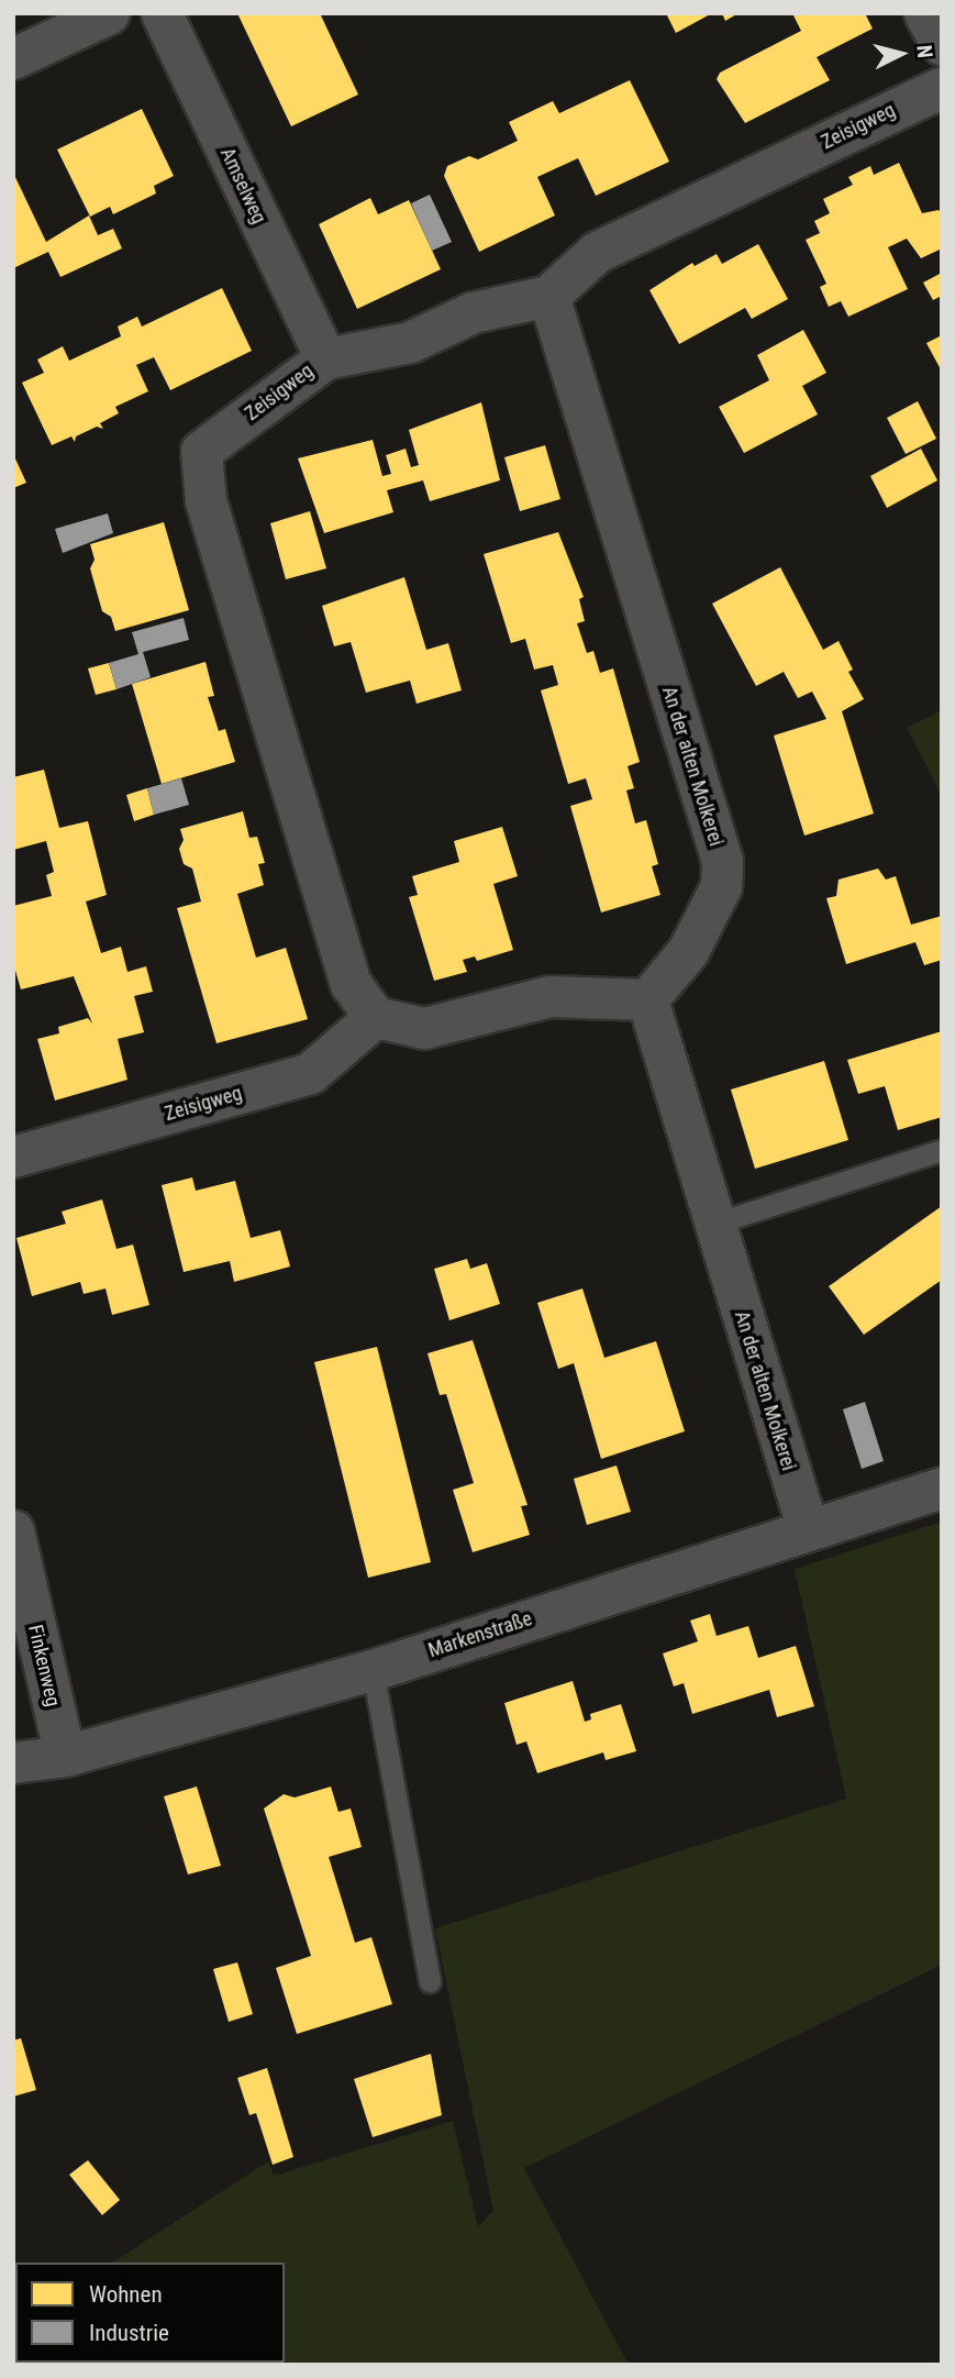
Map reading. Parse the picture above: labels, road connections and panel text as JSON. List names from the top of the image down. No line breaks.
{"streets":{"street":["Zeisigweg","Amselweg","An der alten Molkerei","Markenstraße","Finkenweg"]},"crossings":[["Zeisigweg","Amselweg"],["Zeisigweg","An der alten Molkerei"],["An der alten Molkerei","Markenstraße"],["Markenstraße","Finkenweg"]],"legend":["Wohnen","Industrie"],"north":"right"}
